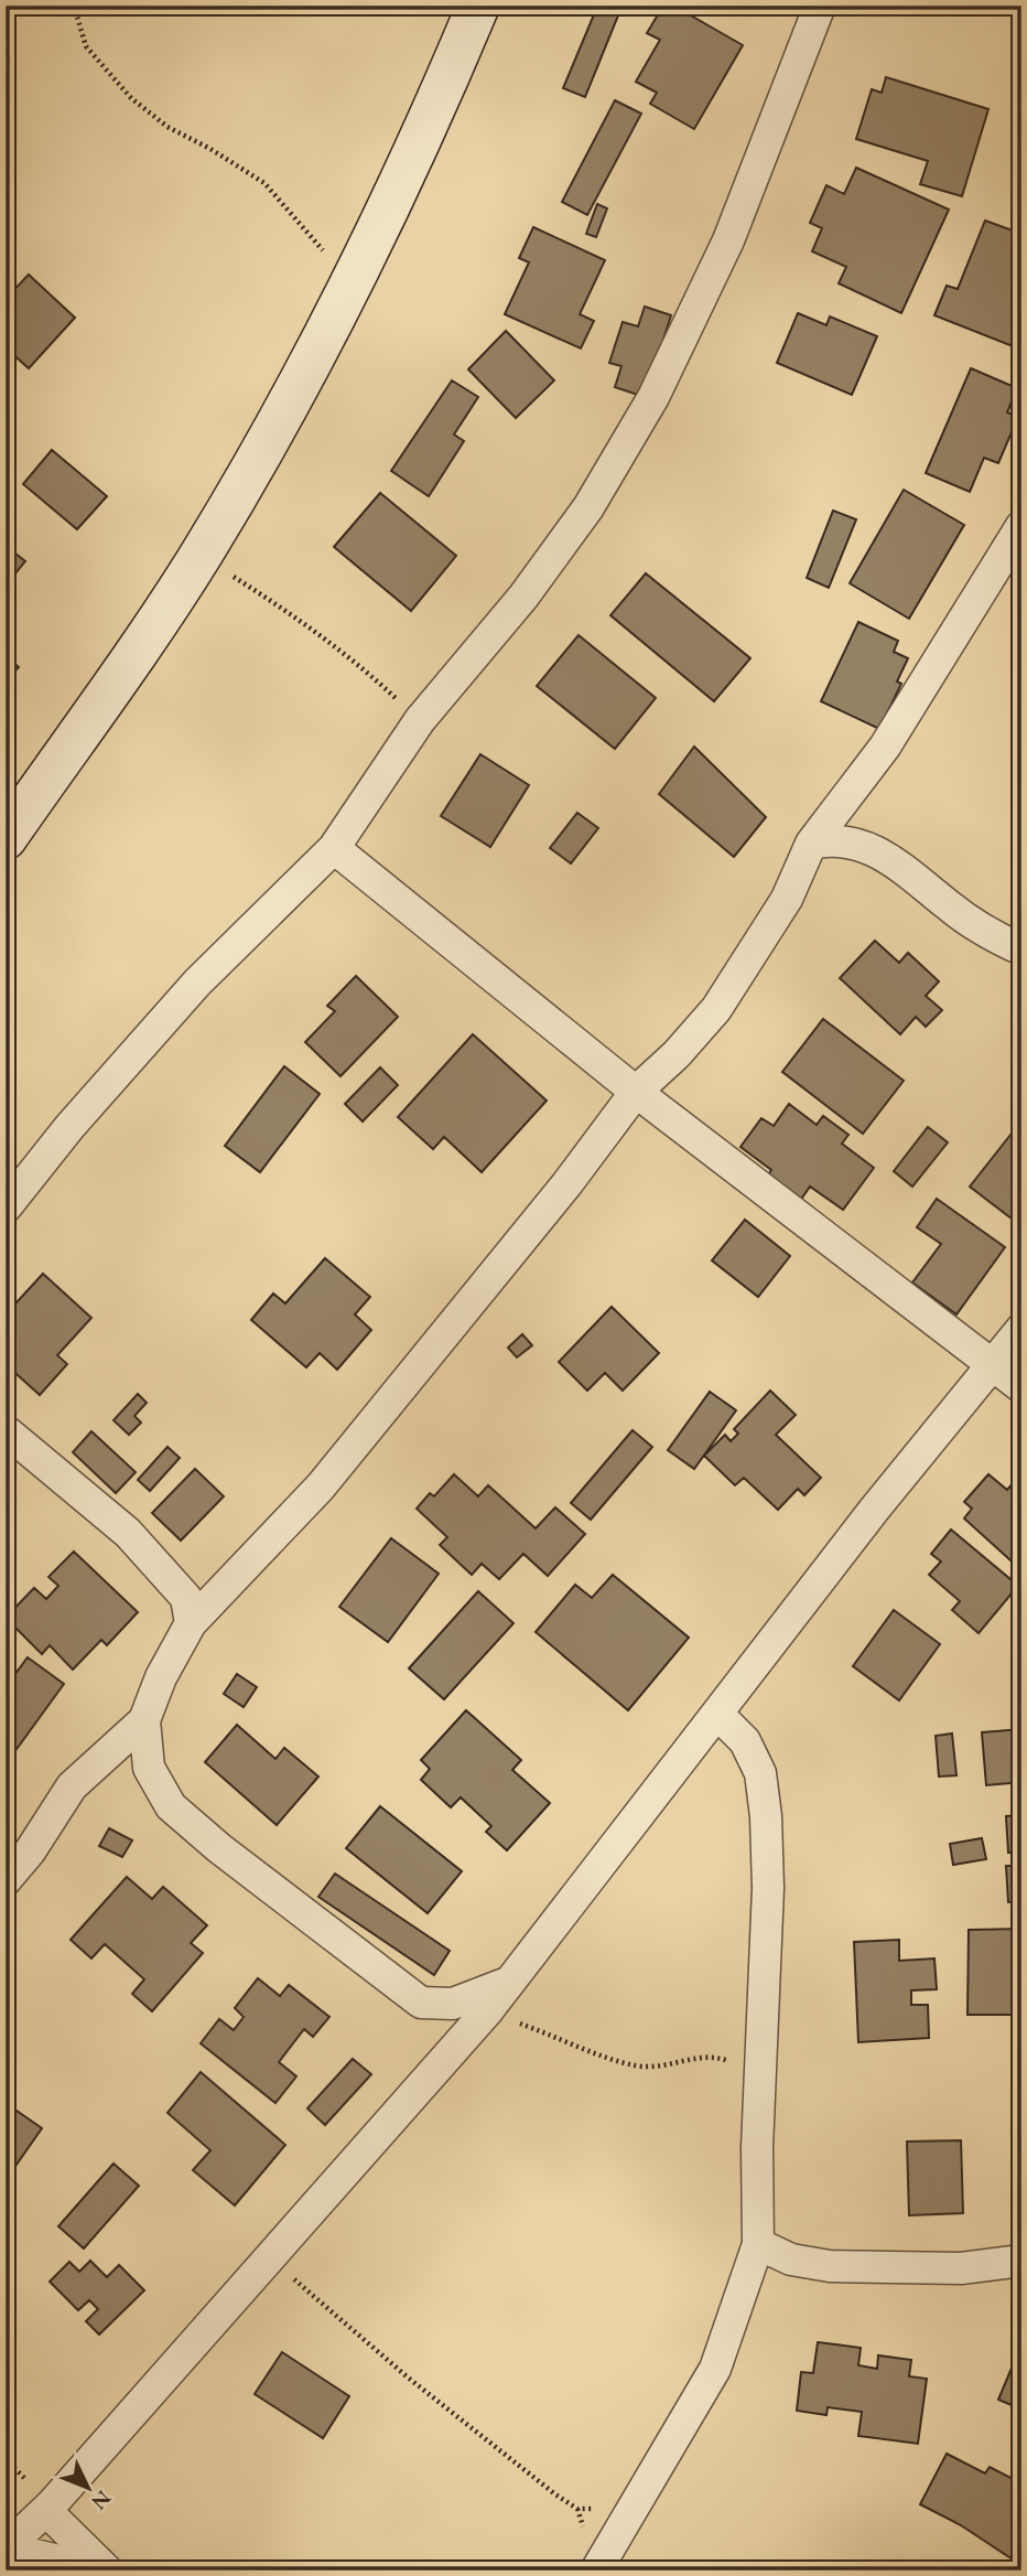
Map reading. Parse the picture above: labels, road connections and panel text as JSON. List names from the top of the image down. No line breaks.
{"north":"bottom right"}
